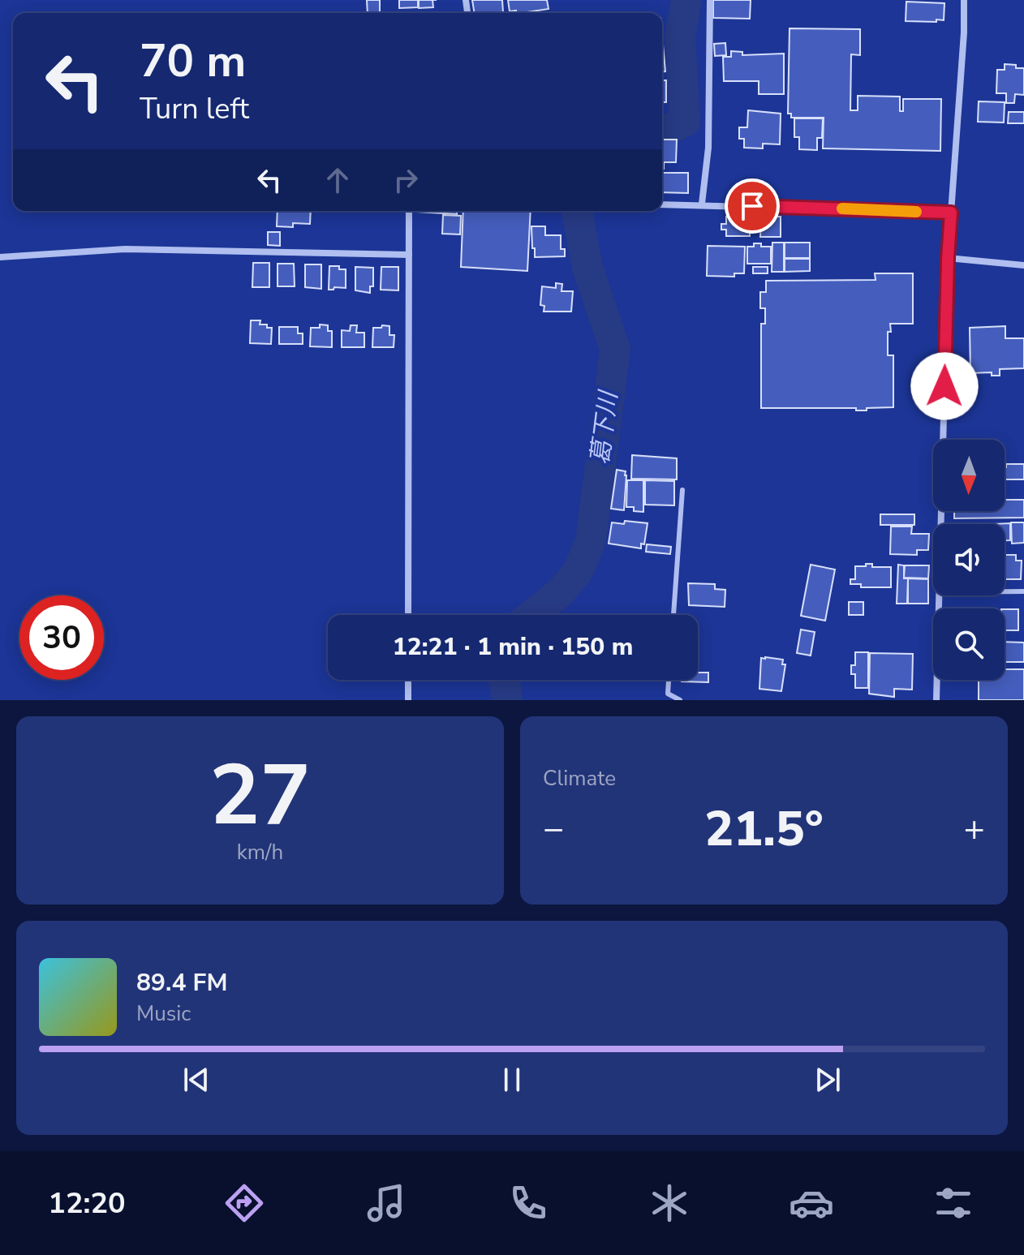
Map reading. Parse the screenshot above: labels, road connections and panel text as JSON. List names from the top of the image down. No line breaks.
{"water":["葛下川"],"north":"bottom","page":{"turn":["70 m","Turn left"],"limit":"30","trip":"12:21 · 1 min · 150 m","tile":[["27","km/h"],"Climate"],"heat":["−","21.5°","+"],"song":["89.4 FM","Music"],"tabs":"12:20"}}
